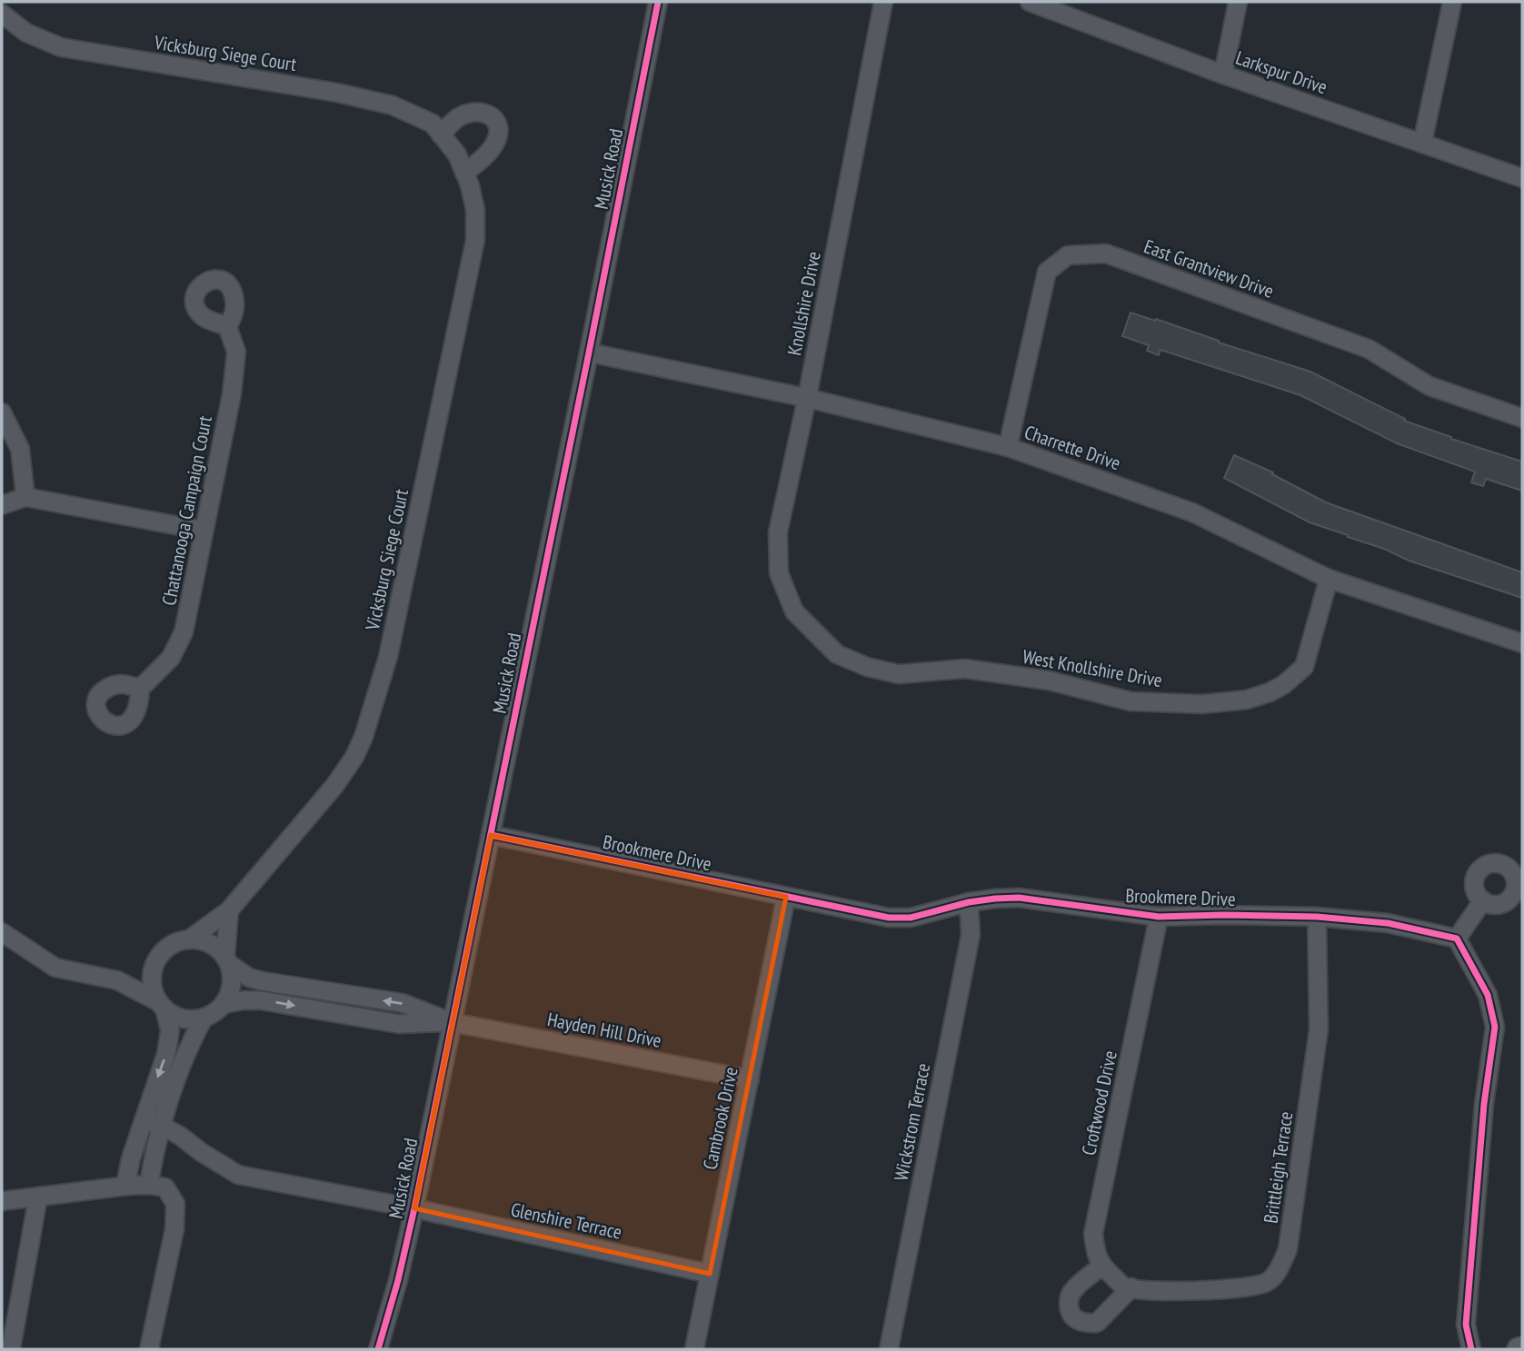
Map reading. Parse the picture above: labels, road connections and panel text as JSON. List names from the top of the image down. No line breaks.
{"streets":{"street":["Vicksburg Siege Court","Larkspur Drive","Musick Road","East Grantview Drive","Knollshire Drive","Charrette Drive","Chattanooga Campaign Court","West Knollshire Drive","Brookmere Drive","Hayden Hill Drive","Croftwood Drive","Cambrook Drive","Wickstrom Terrace","Brittleigh Terrace","Glenshire Terrace"]},"crossings":[["Musick Road","Charrette Drive"],["Musick Road","Brookmere Drive"],["Musick Road","Hayden Hill Drive"],["Musick Road","Glenshire Terrace"],["East Grantview Drive","Charrette Drive"],["Knollshire Drive","Charrette Drive"],["Knollshire Drive","West Knollshire Drive"],["Charrette Drive","West Knollshire Drive"],["Brookmere Drive","Croftwood Drive"],["Brookmere Drive","Cambrook Drive"],["Brookmere Drive","Wickstrom Terrace"],["Brookmere Drive","Brittleigh Terrace"],["Hayden Hill Drive","Cambrook Drive"],["Croftwood Drive","Brittleigh Terrace"],["Cambrook Drive","Glenshire Terrace"]]}
